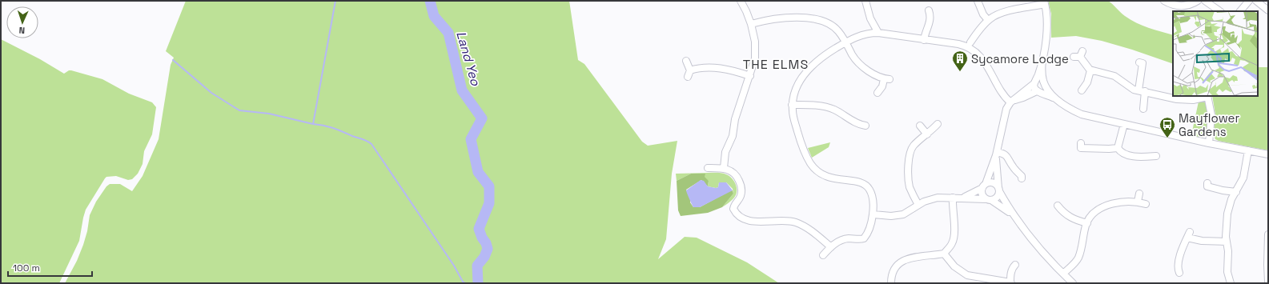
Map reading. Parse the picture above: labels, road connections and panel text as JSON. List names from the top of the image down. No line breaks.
{"districts":["THE ELMS"],"water":["Land Yeo"],"places":{"building":["Sycamore Lodge"],"bus stop":["Mayflower Gardens"]},"scale_bar":"100 m","north":"bottom"}
